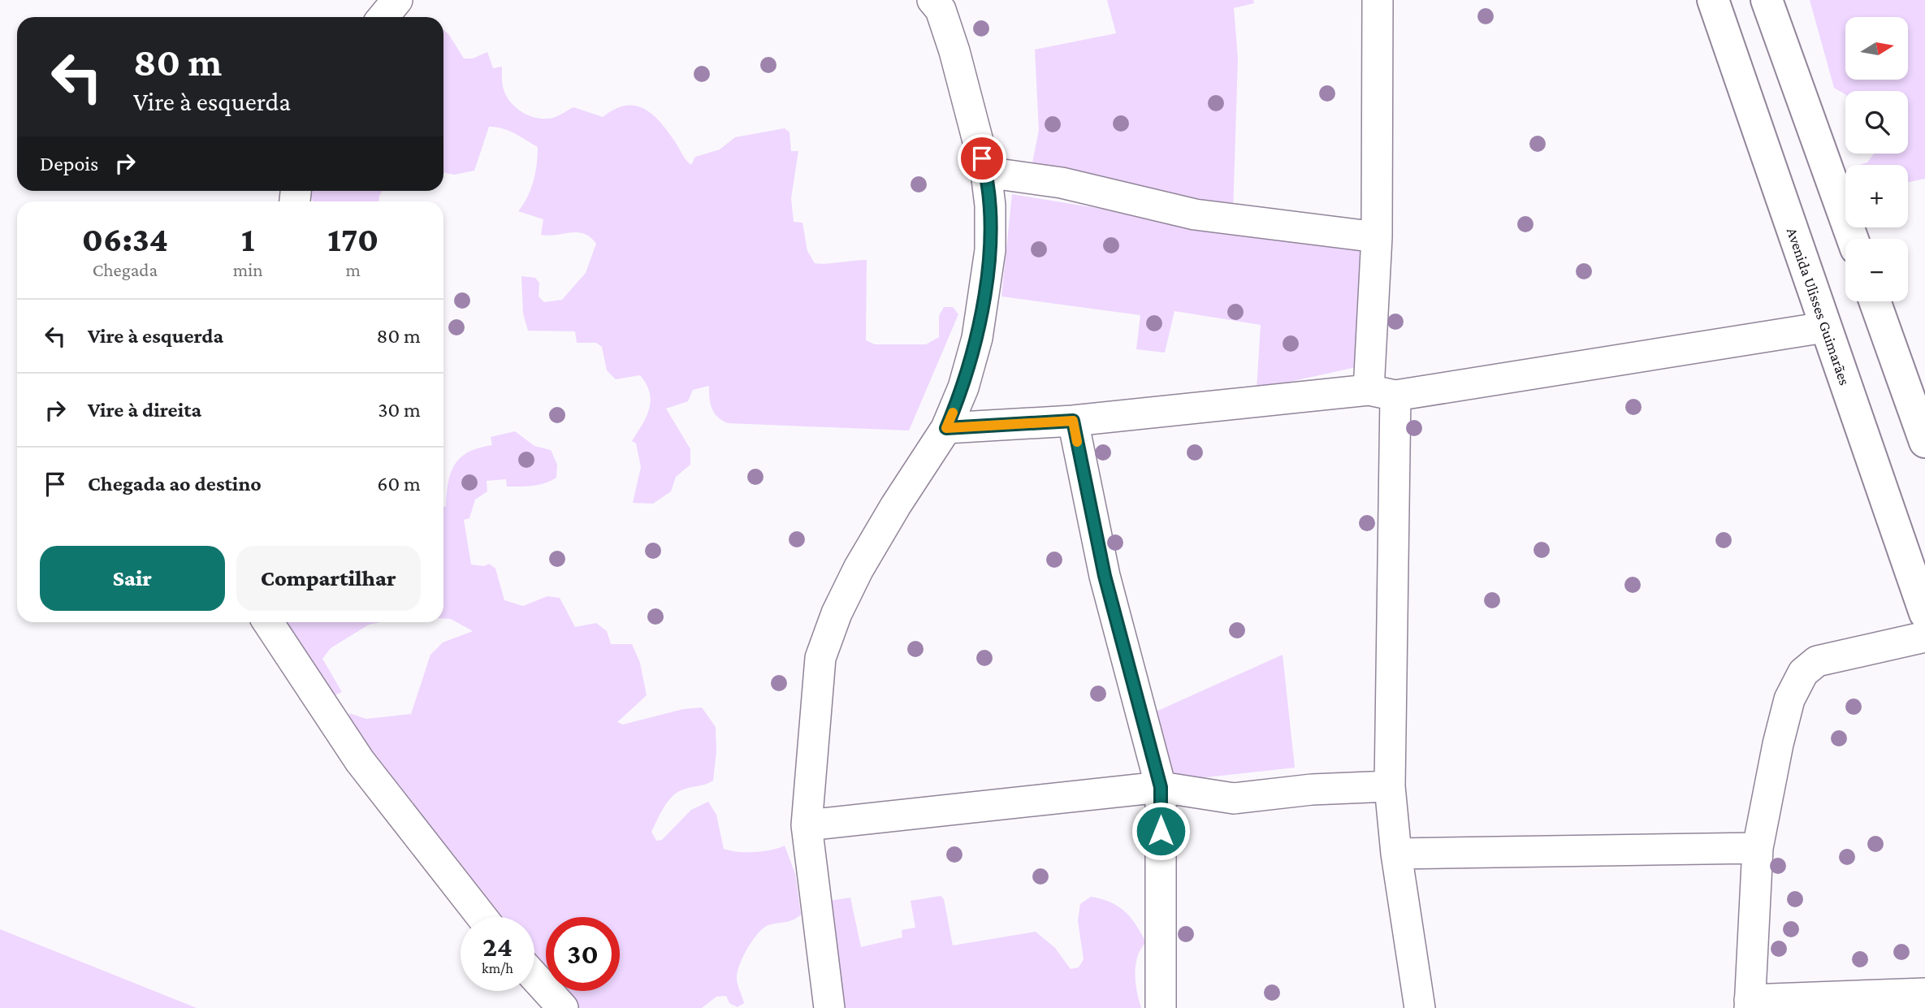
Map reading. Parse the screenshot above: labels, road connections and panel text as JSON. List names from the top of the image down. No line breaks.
{"streets":{"main road":["Avenida Ulisses Guimarães"]},"north":"right","page":{"map_buttons":["+","−"],"turn":["80 m","Vire à esquerda"],"then":"Depois","eta":["06:34","Chegada","1","min","170","m"],"list":[{"name":"Vire à esquerda","value":"80 m"},{"name":"Vire à direita","value":"30 m"},{"name":"Chegada ao destino","value":"60 m"}],"buttons":["Sair","Compartilhar"],"speed":"24 km/h","limit":"30"}}
